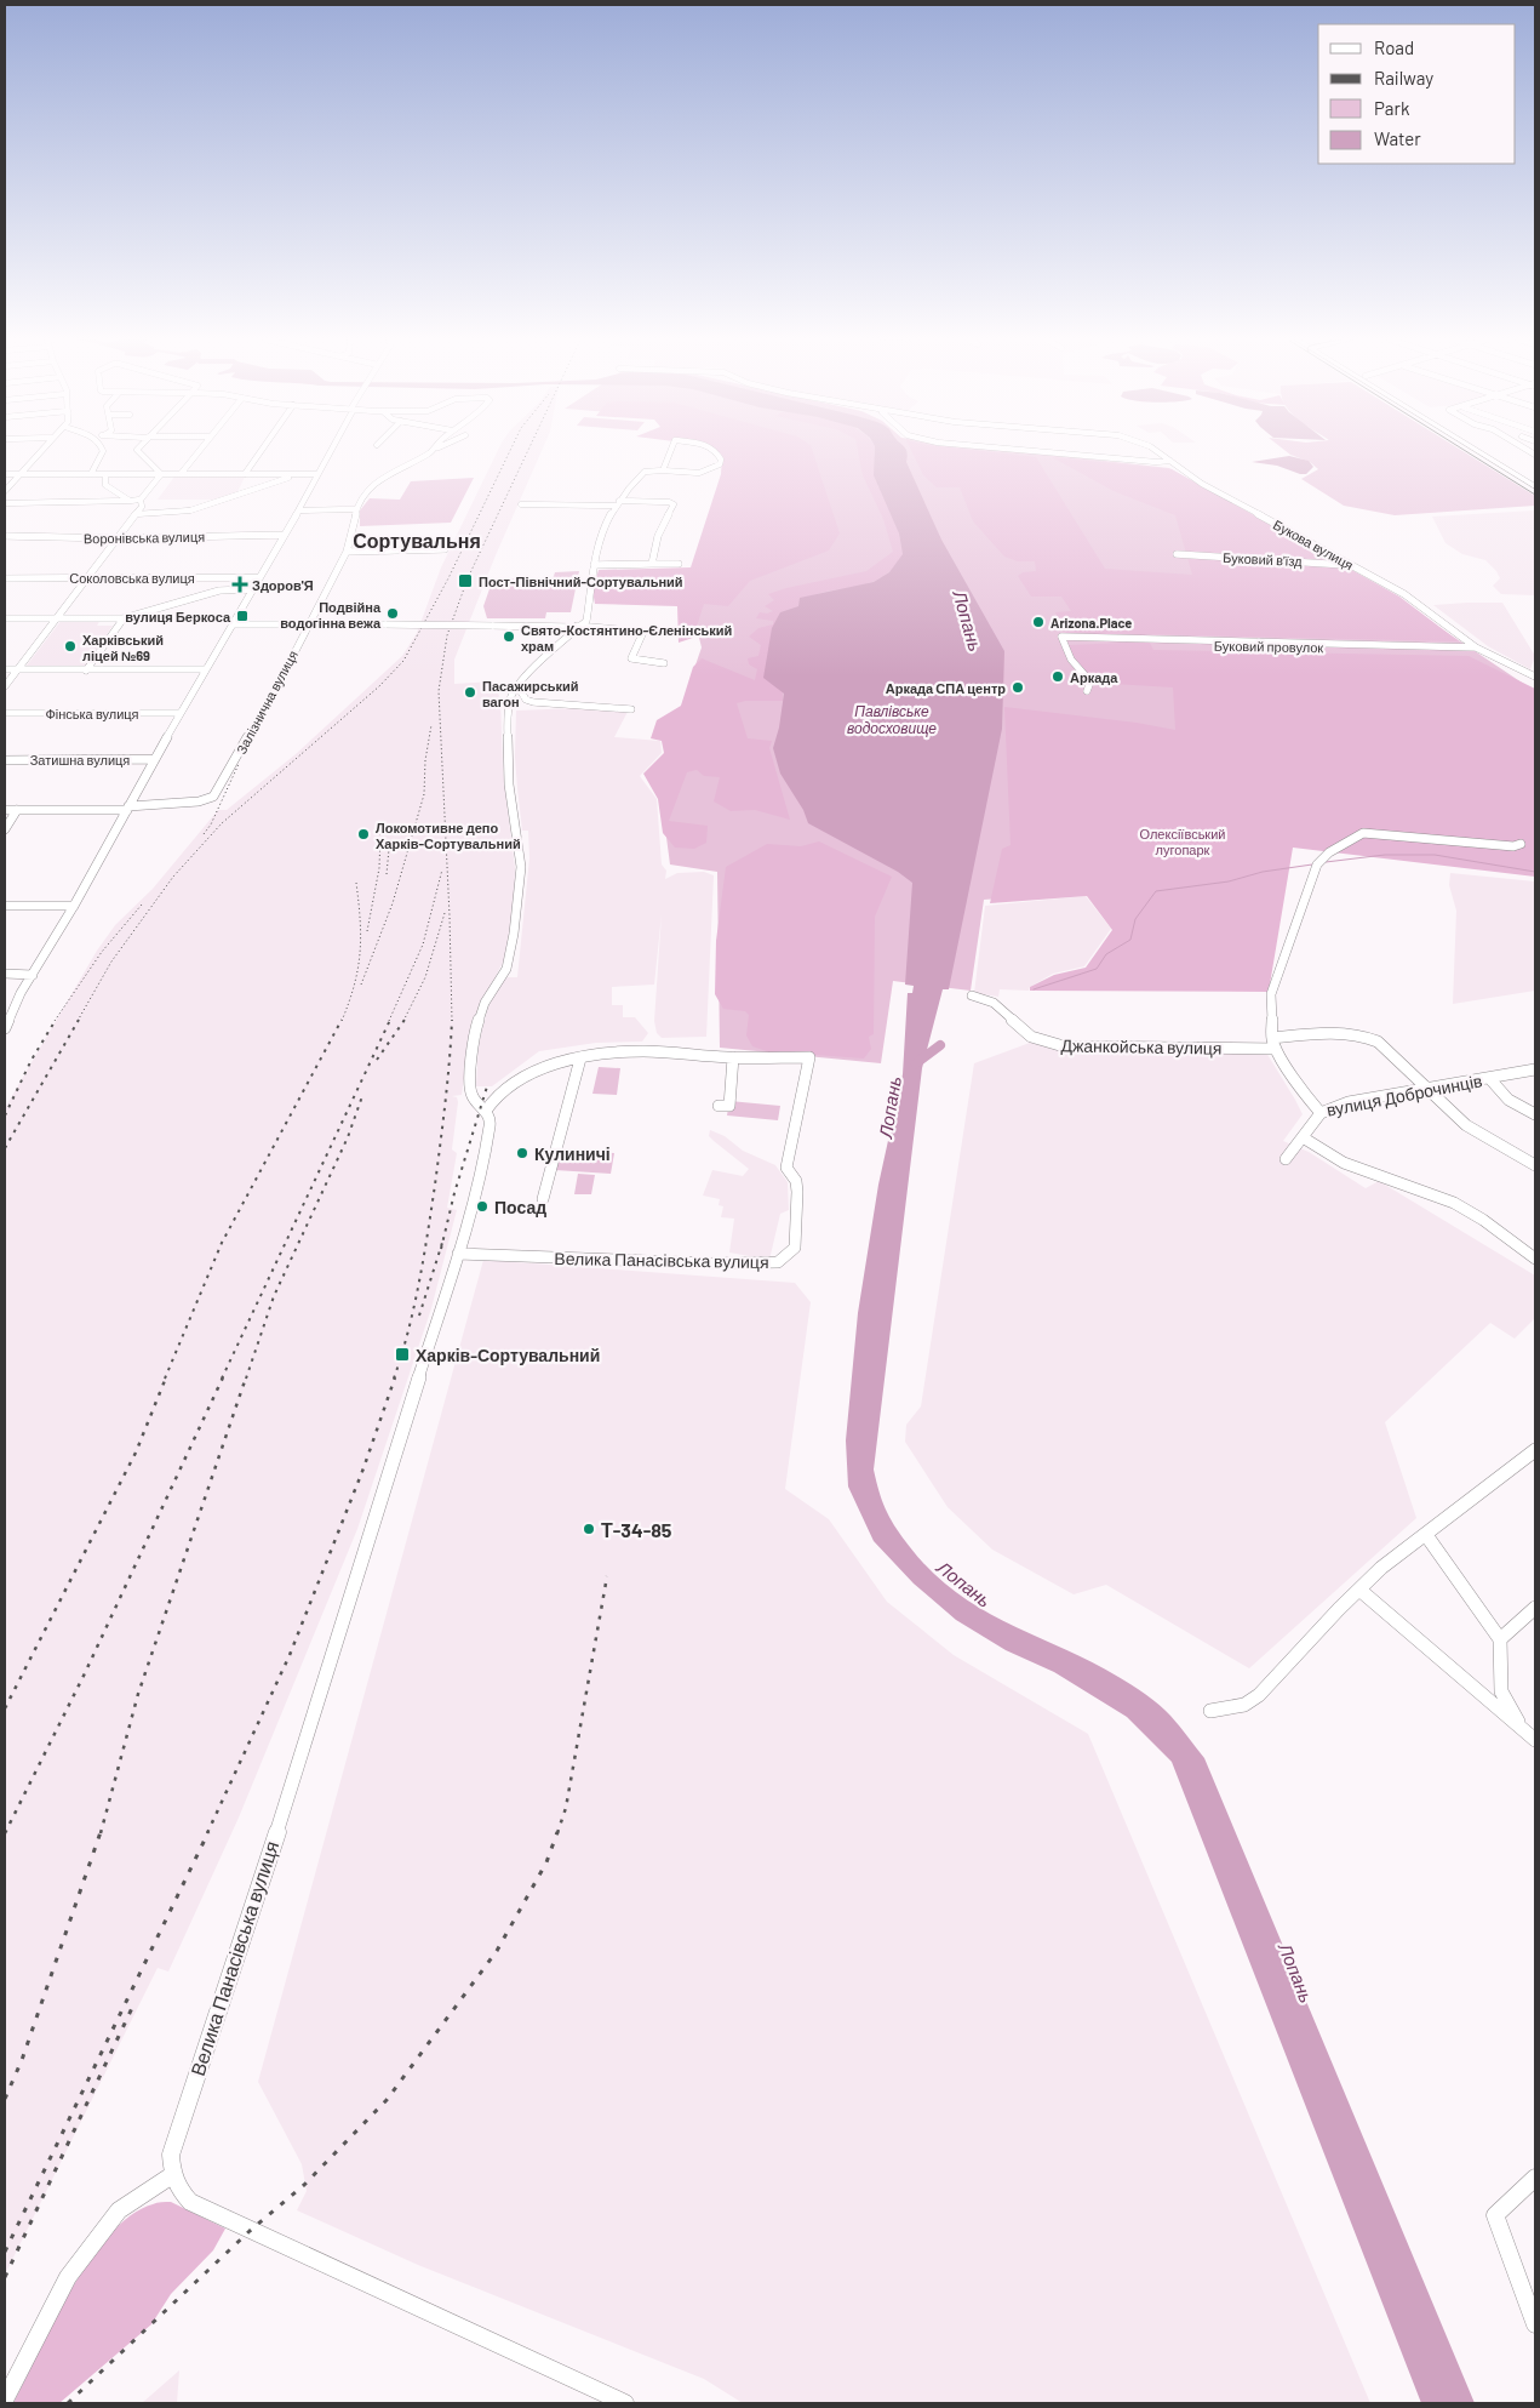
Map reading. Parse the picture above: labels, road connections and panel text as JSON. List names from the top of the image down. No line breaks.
{"streets":{"street":["Воронівська вулиця","Букова вулиця","Буковий в'їзд","Соколовська вулиця","Буковий провулок","Залізнична вулиця","Фінська вулиця","Затишна вулиця","Джанкойська вулиця","вулиця Доброчинців","Велика Панасівська вулиця"]},"crossings":[["Букова вулиця","Буковий в'їзд"],["Букова вулиця","Буковий провулок"],["Джанкойська вулиця","вулиця Доброчинців"]],"districts":["Сортувальня"],"water":["Лопань","Павлівське водосховище"],"parks":["Олексіївський лугопарк"],"places":{"transit":["Пост-Північний-Сортувальний","вулиця Беркоса","Харків-Сортувальний"],"health":["Здоров'Я"],"other":["Подвійна водогінна вежа","Arizona.Place","Свято-Костянтино-Єленінський храм","Харківський ліцей №69","Аркада","Аркада СПА центр","Пасажирський вагон","Локомотивне депо Харків-Сортувальний","Кулиничі","Посад","Т-34-85"]},"legend":["Road","Railway","Park","Water"]}
